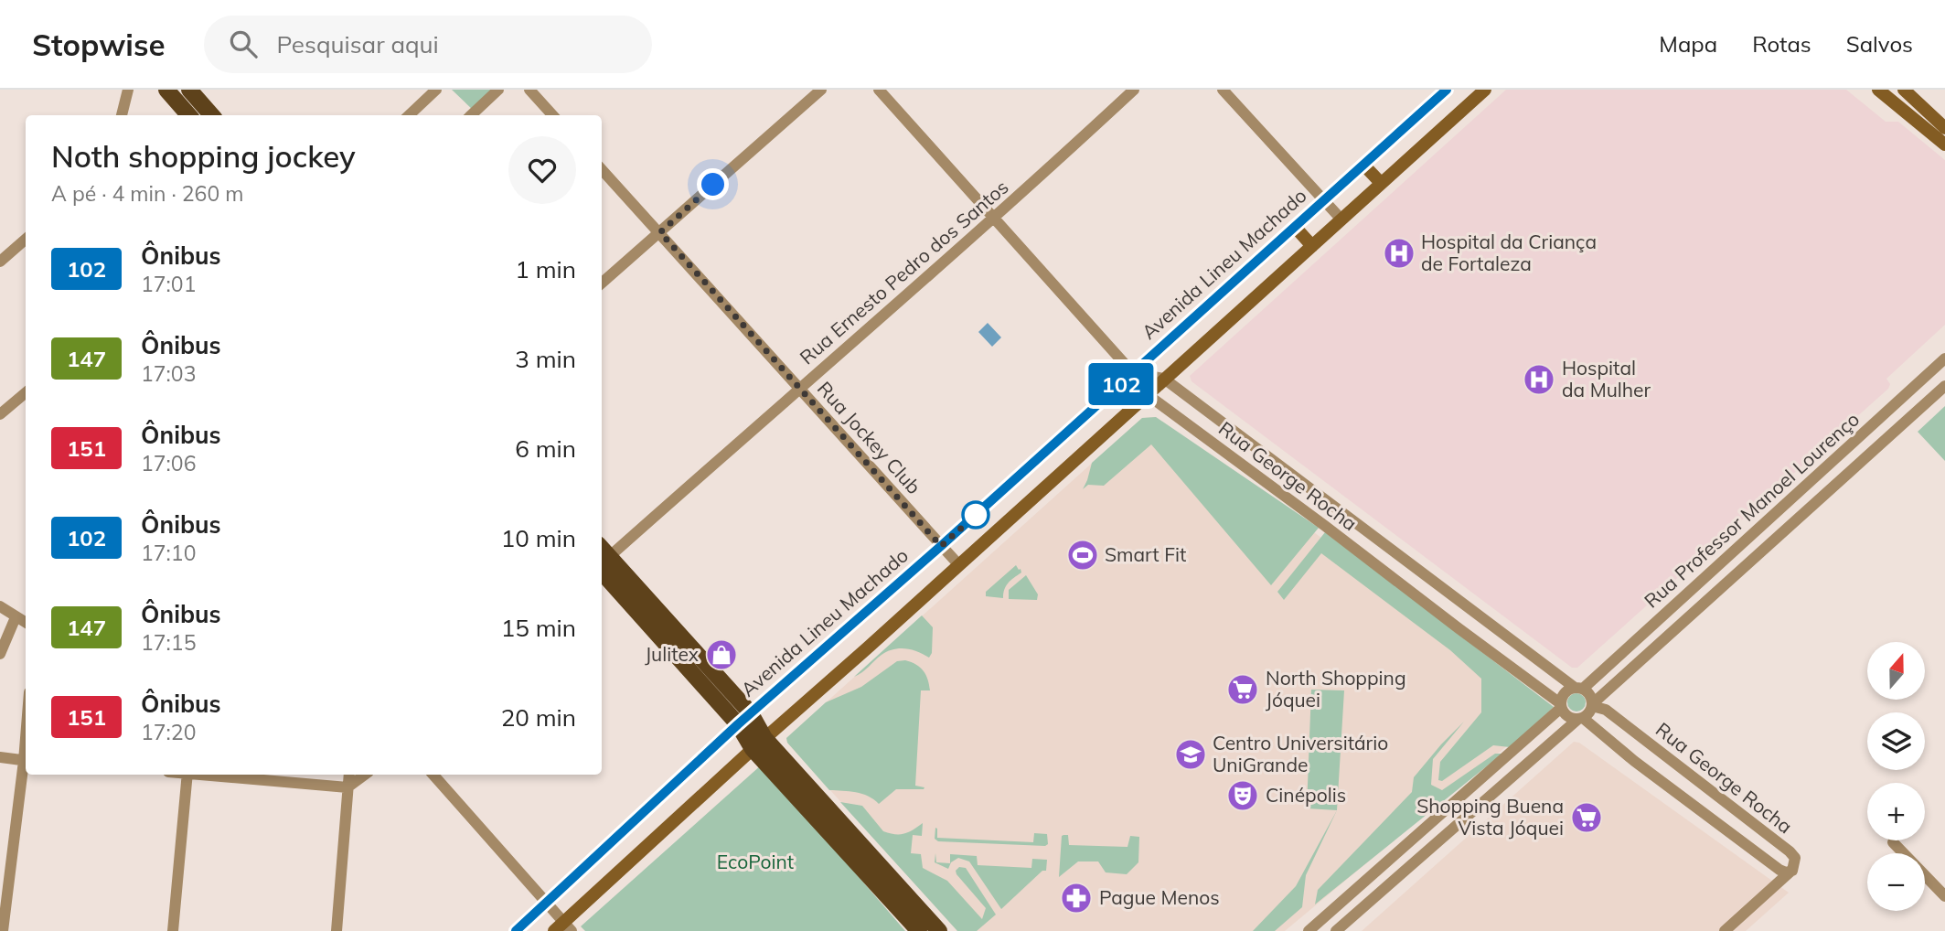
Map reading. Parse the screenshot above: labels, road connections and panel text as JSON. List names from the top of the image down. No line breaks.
{"streets":{"street":["Avenida Lineu Machado","Rua Ernesto Pedro dos Santos","Rua Jockey Club","Rua George Rocha","Rua Professor Manoel Lourenço"]},"crossings":[["Avenida Lineu Machado","Rua Jockey Club"],["Rua Ernesto Pedro dos Santos","Rua Jockey Club"],["Rua George Rocha","Rua Professor Manoel Lourenço"]],"parks":["EcoPoint"],"places":{"hospital":["Hospital da Criança de Fortaleza","Hospital da Mulher"],"sports":["Smart Fit"],"shop":["Julitex"],"supermarket":["North Shopping Jóquei","Shopping Buena Vista Jóquei"],"school or university":["Centro Universitário UniGrande"],"theatre":["Cinépolis"],"pharmacy":["Pague Menos"]},"lines":["bus line 102"],"north":"top","page":{"header":"Stopwise","search":"Pesquisar aqui","nav":["Mapa","Rotas","Salvos"],"on_map":"102","heading":["Noth shopping jockey","A pé · 4 min · 260 m"],"list":[{"mark":"102","name":"Ônibus","note":"17:01","value":"1 min"},{"mark":"147","name":"Ônibus","note":"17:03","value":"3 min"},{"mark":"151","name":"Ônibus","note":"17:06","value":"6 min"},{"mark":"102","name":"Ônibus","note":"17:10","value":"10 min"},{"mark":"147","name":"Ônibus","note":"17:15","value":"15 min"},{"mark":"151","name":"Ônibus","note":"17:20","value":"20 min"}],"map_buttons":["+","−"]}}
